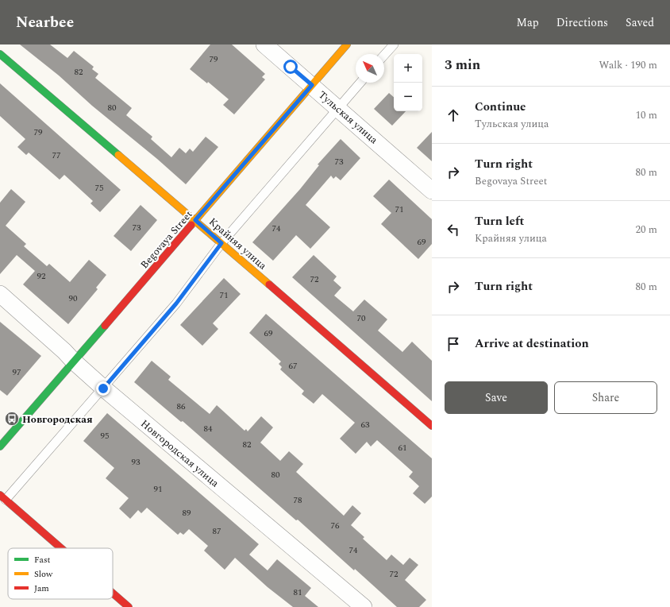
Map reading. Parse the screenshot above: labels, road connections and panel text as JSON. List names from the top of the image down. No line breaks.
{"streets":{"street":["Тульская улица","Begovaya Street","Крайняя улица","Новгородская улица"]},"crossings":[["Тульская улица","Begovaya Street"],["Begovaya Street","Крайняя улица"],["Begovaya Street","Новгородская улица"]],"places":{"bus stop":["Новгородская"]},"house_numbers":["79","82","80","79","77","73","75","71","73","74","69","92","72","71","90","70","69","67","97","86","63","84","95","82","61","93","80","91","78","89","76","87","74","72","81"],"legend":["Fast","Slow","Jam"],"north":"top left","page":{"header":"Nearbee","nav":["Map","Directions","Saved"],"heading":["3 min","Walk · 190 m"],"map_buttons":["+","−"],"list":[["Continue","Тульская улица","10 m"],["Turn right","Begovaya Street","80 m"],["Turn left","Крайняя улица","20 m"],["Turn right","80 m"],"Arrive at destination"],"buttons":["Save","Share"]}}
